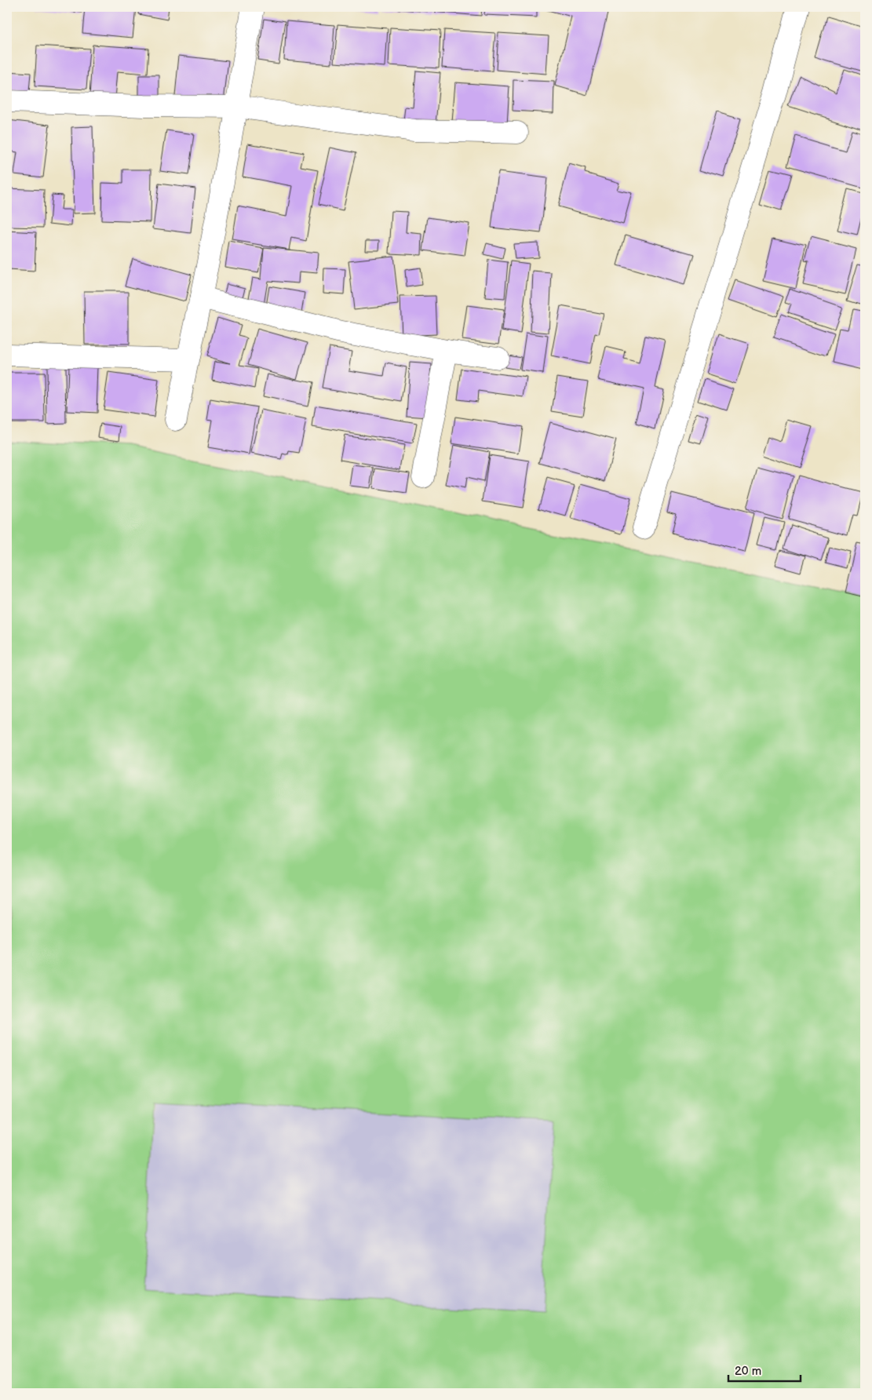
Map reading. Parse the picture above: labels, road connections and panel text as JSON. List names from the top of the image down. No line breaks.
{"scale_bar":"20 m"}
